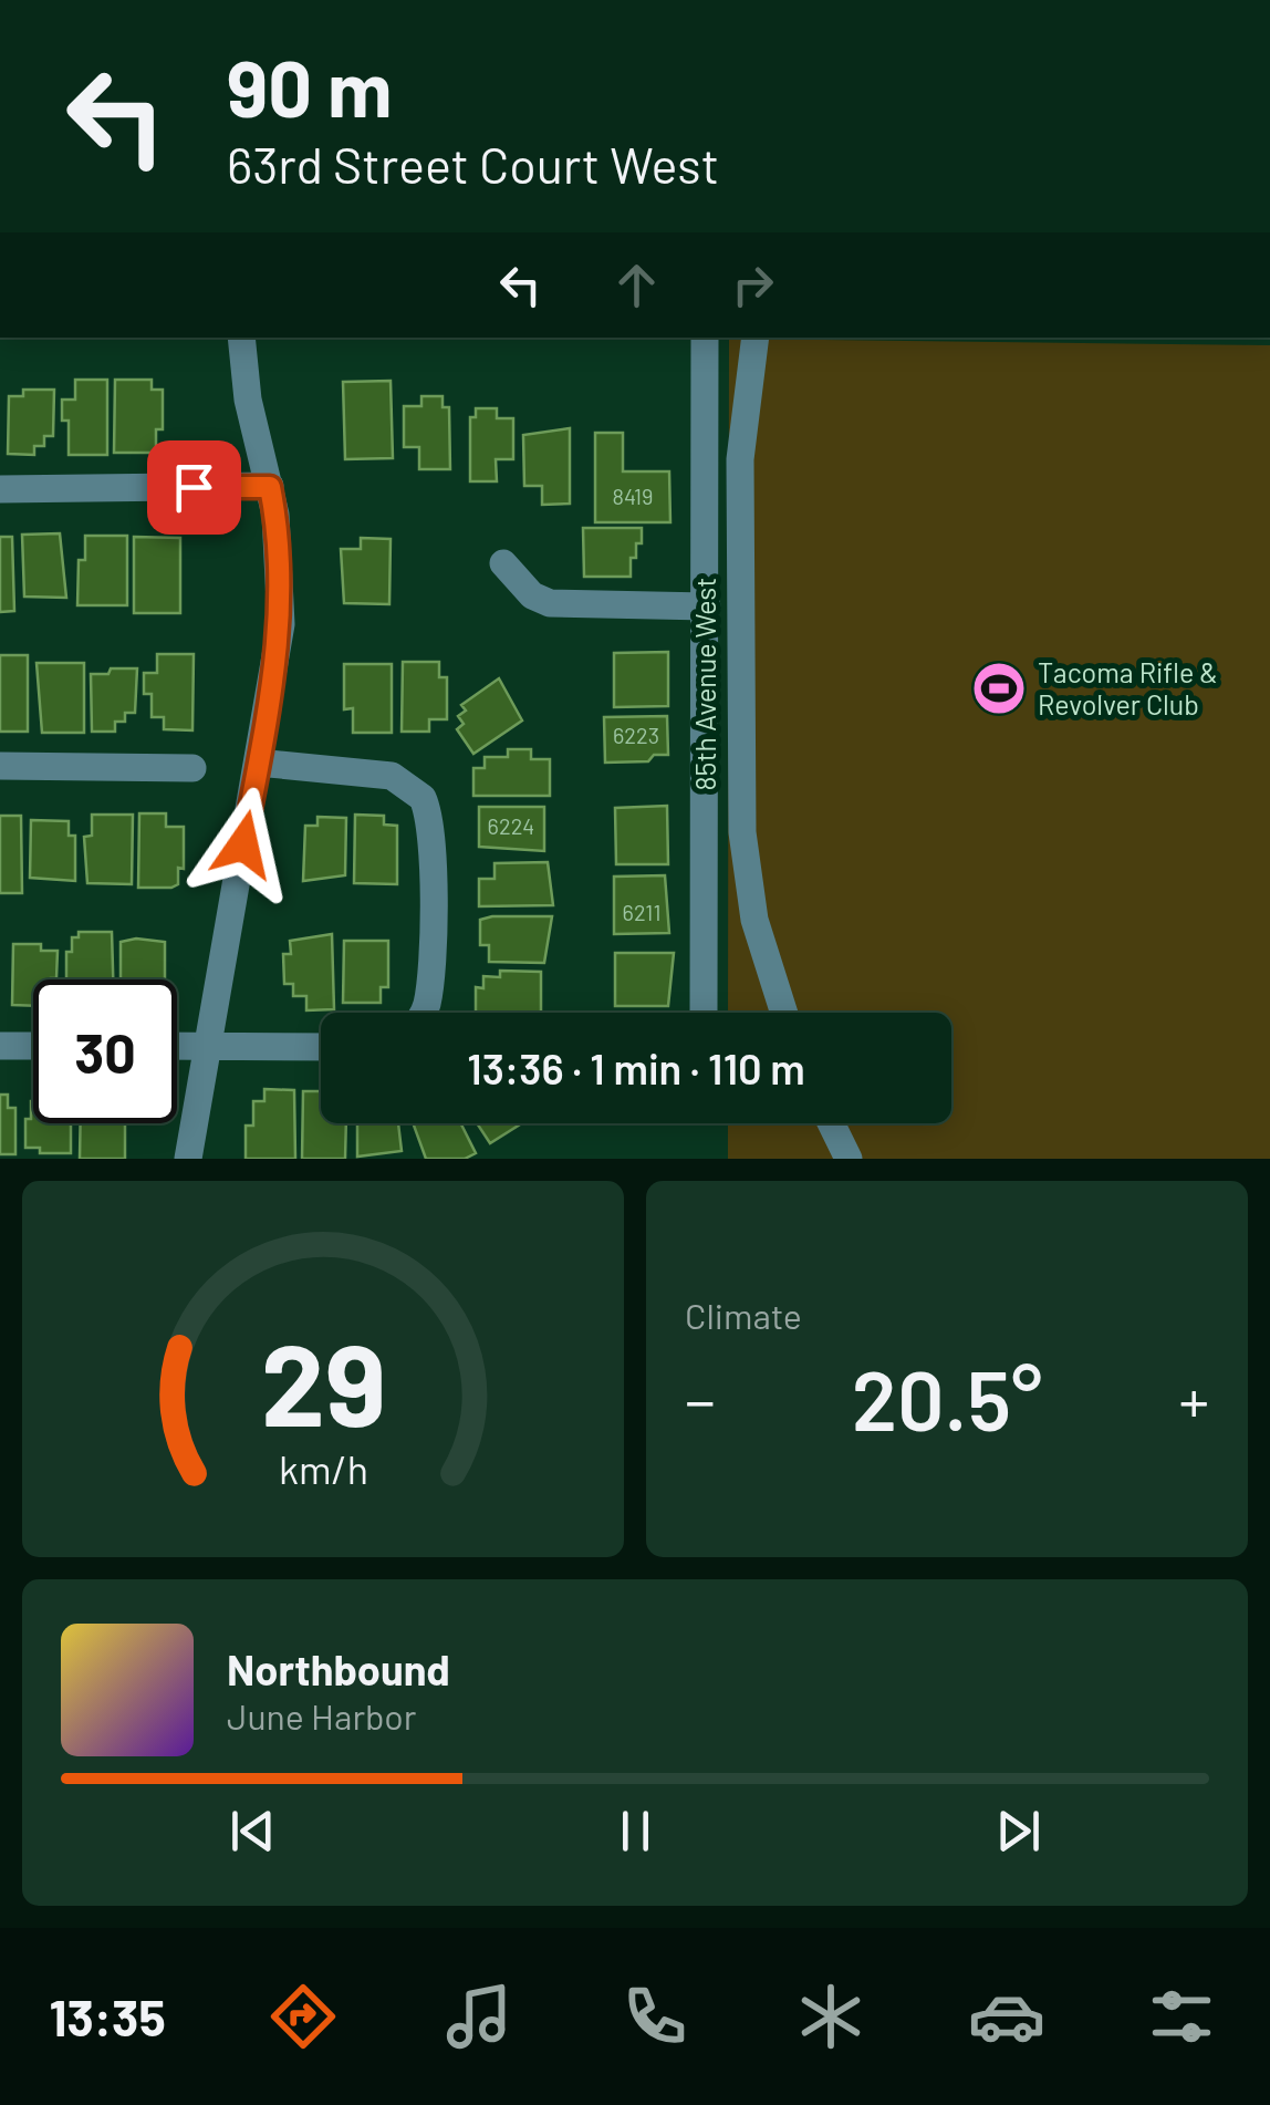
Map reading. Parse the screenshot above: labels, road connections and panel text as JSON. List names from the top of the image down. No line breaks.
{"streets":{"street":["85th Avenue West"]},"places":{"sports":["Tacoma Rifle & Revolver Club"]},"house_numbers":["8419","6223","6224","6211"],"page":{"turn":["90 m","63rd Street Court West"],"limit":"30","trip":"13:36 · 1 min · 110 m","tile":"Climate","heat":["−","20.5°","+"],"song":["Northbound","June Harbor"],"tabs":"13:35","gauge":["29","km/h"]}}
